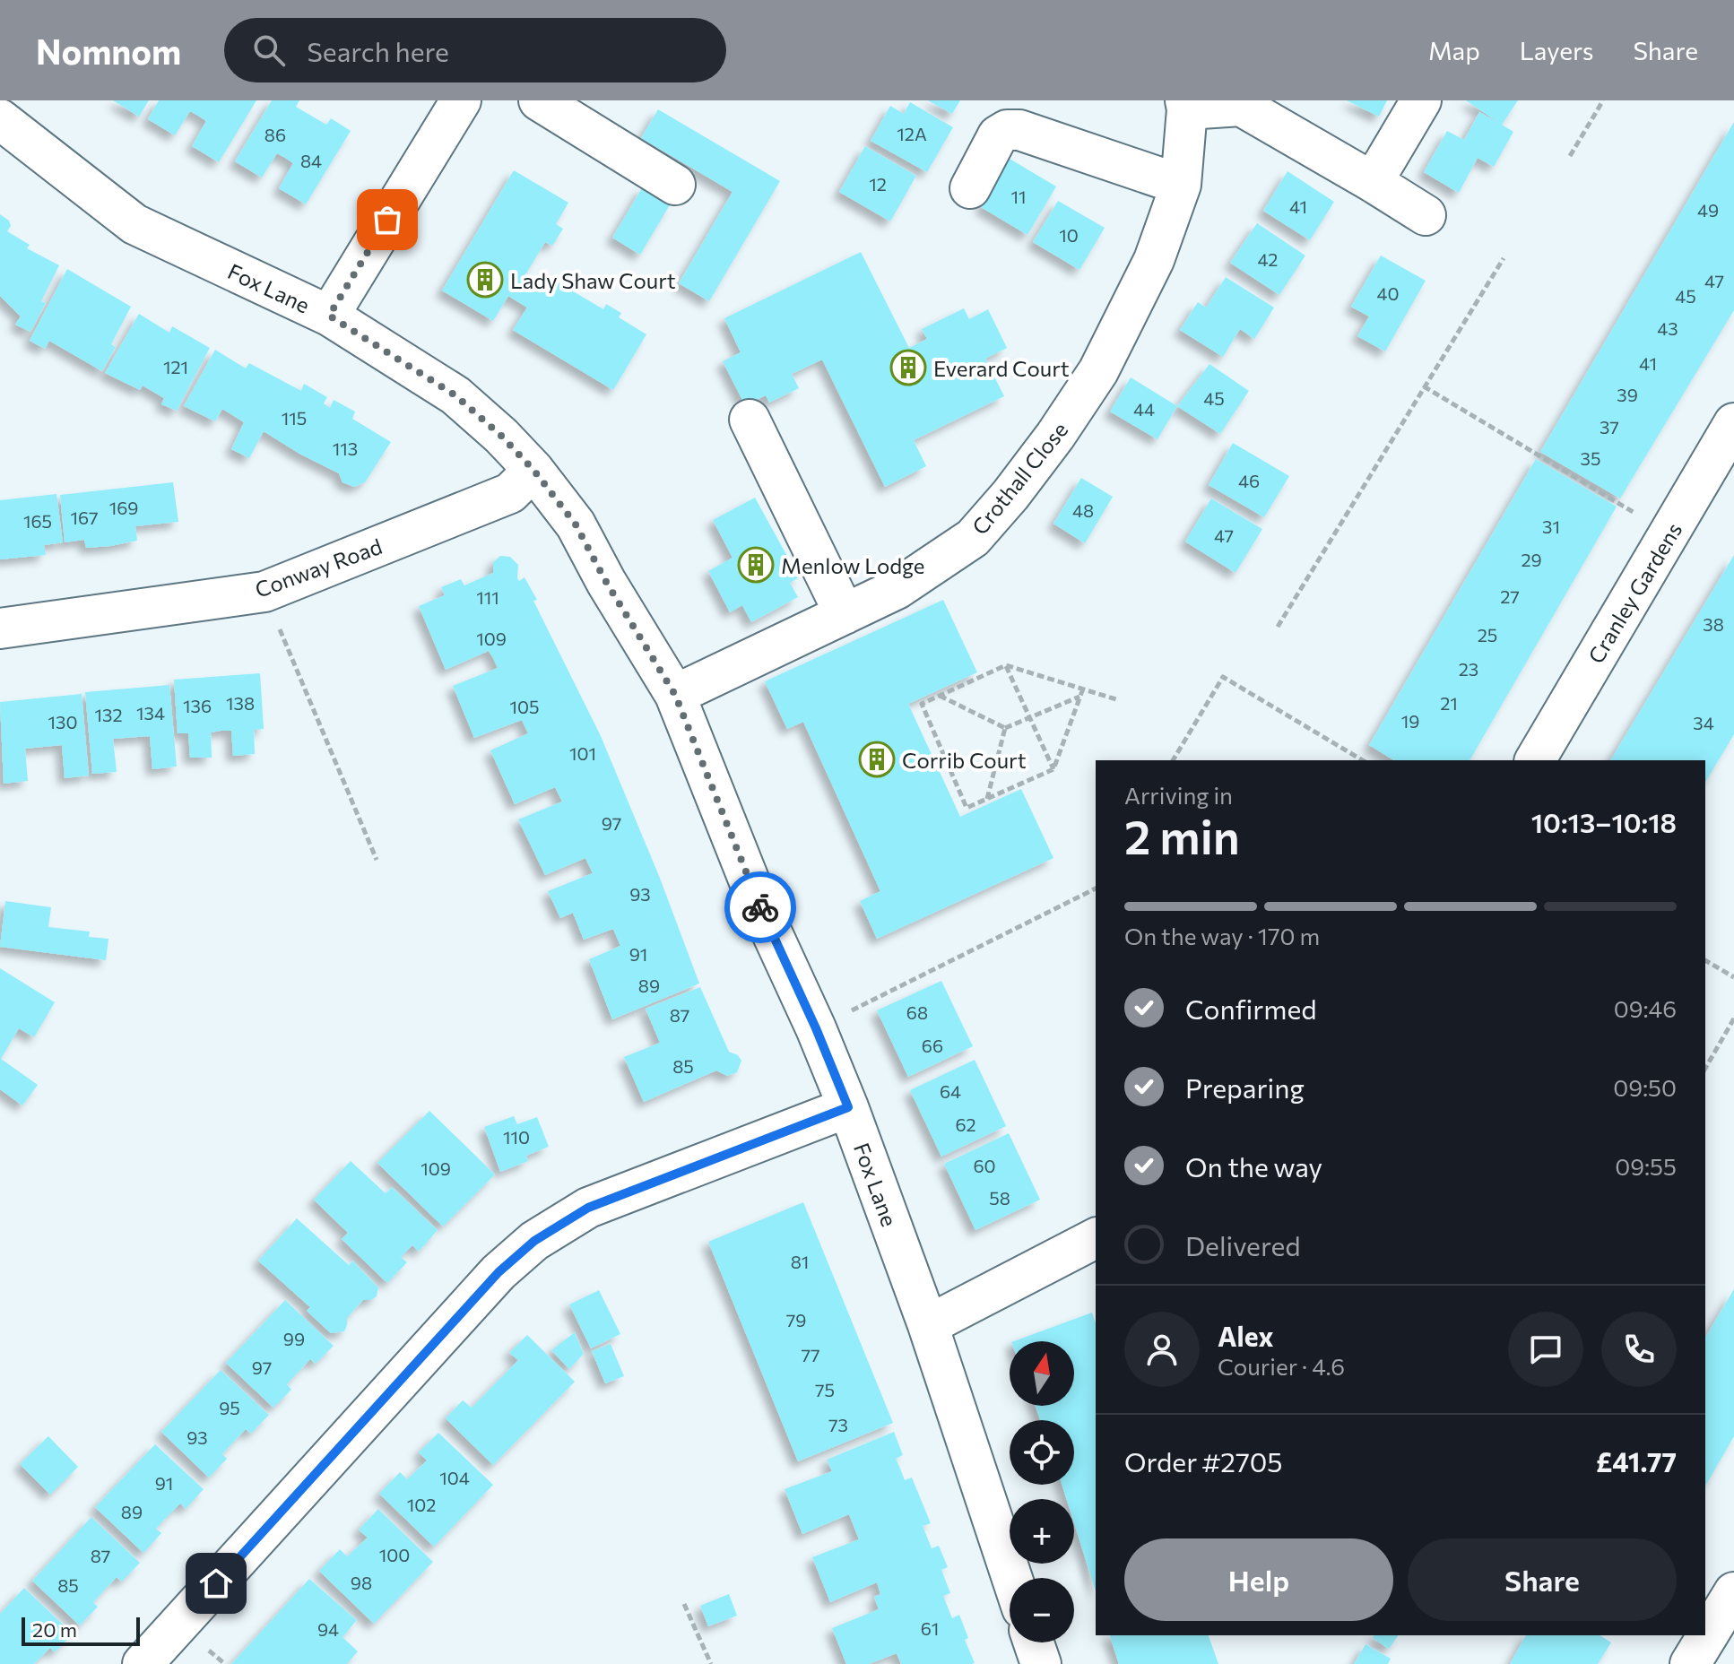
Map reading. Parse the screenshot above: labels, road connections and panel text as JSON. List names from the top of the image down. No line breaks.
{"streets":{"street":["Fox Lane","Crothall Close","Conway Road","Cranley Gardens"]},"crossings":[["Fox Lane","Crothall Close"],["Fox Lane","Conway Road"]],"places":{"building":["Lady Shaw Court","Everard Court","Menlow Lodge","Corrib Court"]},"house_numbers":["12A","86","84","12","11","41","49","10","42","47","40","45","43","41","121","39","45","44","115","37","113","35","46","169","48","167","165","31","47","29","27","111","38","25","109","23","138","21","136","105","134","132","19","130","34","101","97","93","91","89","68","87","66","85","64","62","110","60","109","58","81","79","99","77","97","75","95","73","93","104","91","102","89","100","87","98","85","61","94"],"scale_bar":"20 m","north":"top","page":{"header":"Nomnom","search":"Search here","nav":["Map","Layers","Share"],"heading":["2 min","Arriving in","10:13–10:18"],"panel":["Alex","Courier · 4.6","Order #2705","£41.77"],"bar":"On the way · 170 m","list":[["Confirmed","09:46"],["Preparing","09:50"],["On the way","09:55"],"Delivered"],"map_buttons":["+","−"],"buttons":["Help","Share"],"scale":"20 m"}}
